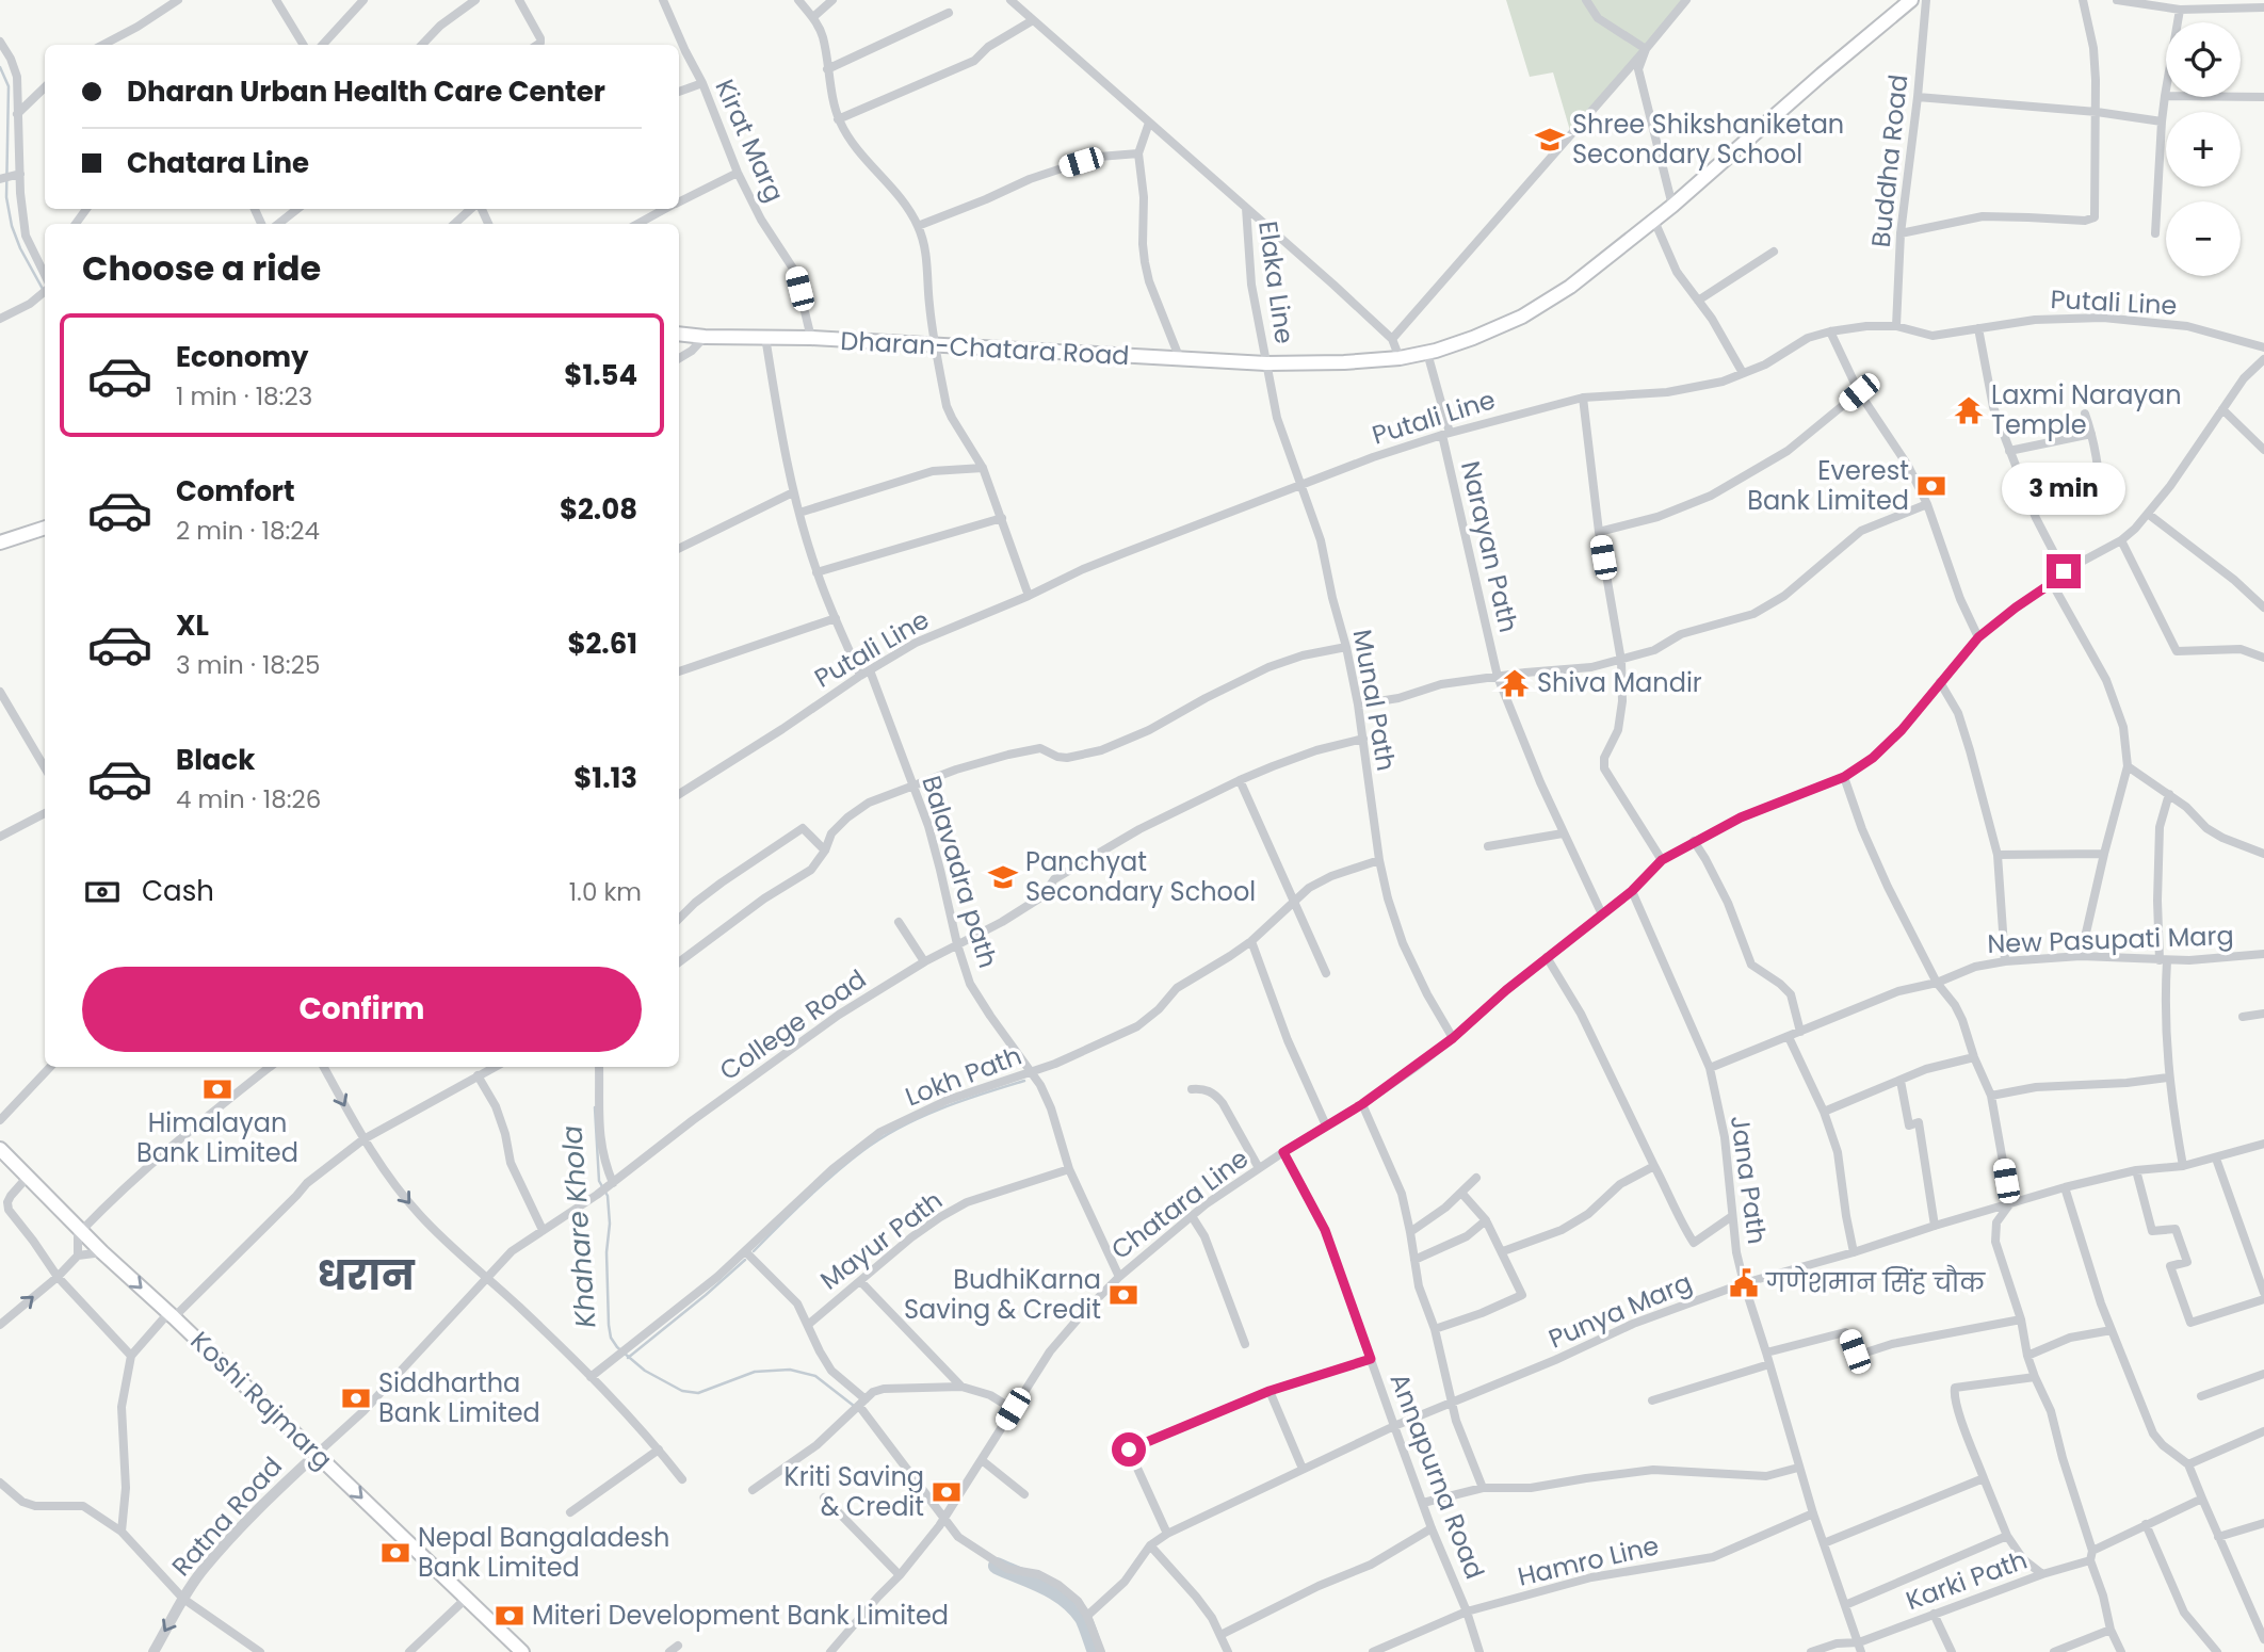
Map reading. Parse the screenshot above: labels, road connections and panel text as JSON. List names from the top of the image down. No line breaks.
{"streets":{"main road":["Dharan-Chatara Road","Koshi Rajmarg"],"street":["Kirat Marg","Buddha Road","Elaka Line","Putali Line","Narayan Path","Munal Path","Balavadra path","New Pasupati Marg","College Road","Lokh Path","Jana Path","Chatara Line","Mayur Path","Punya Marg","Annapurna Road","Ratna Road","Hamro Line","Karki Path"]},"crossings":[["Kirat Marg","Dharan-Chatara Road"],["Buddha Road","Putali Line"],["Elaka Line","Dharan-Chatara Road"],["Elaka Line","Munal Path"],["Putali Line","Narayan Path"],["Putali Line","Munal Path"],["Putali Line","Balavadra path"],["Dharan-Chatara Road","Narayan Path"],["Dharan-Chatara Road","Munal Path"],["Narayan Path","Chatara Line"],["Munal Path","College Road"],["Munal Path","Lokh Path"],["Munal Path","Chatara Line"],["Balavadra path","College Road"],["Balavadra path","Lokh Path"],["Balavadra path","Chatara Line"],["Balavadra path","Mayur Path"],["New Pasupati Marg","Jana Path"],["College Road","Koshi Rajmarg"],["College Road","Ratna Road"],["Jana Path","Chatara Line"],["Jana Path","Punya Marg"],["Jana Path","Hamro Line"],["Jana Path","Karki Path"],["Chatara Line","Annapurna Road"],["Punya Marg","Annapurna Road"],["Koshi Rajmarg","Ratna Road"],["Annapurna Road","Hamro Line"]],"one_way":["Koshi Rajmarg"],"districts":["धरान"],"water":["Khahare Khola"],"places":{"school or university":["Shree Shikshaniketan Secondary School","Panchyat Secondary School"],"temple":["Laxmi Narayan Temple","Shiva Mandir"],"bank":["Everest Bank Limited","Himalayan Bank Limited","BudhiKarna Saving & Credit","Siddhartha Bank Limited","Kriti Saving & Credit","Nepal Bangaladesh Bank Limited","Miteri Development Bank Limited"],"public building":["गणेशमान सिंह चौक"]},"page":{"map_buttons":["+","−"],"banner":["Dharan Urban Health Care Center","Chatara Line"],"heading":"Choose a ride","list":[{"name":"Economy","note":"1 min · 18:23","value":"$1.54"},{"name":"Comfort","note":"2 min · 18:24","value":"$2.08"},{"name":"XL","note":"3 min · 18:25","value":"$2.61"},{"name":"Black","note":"4 min · 18:26","value":"$1.13"}],"bubble":"3 min","pay":["Cash","1.0 km"],"buttons":"Confirm"}}
